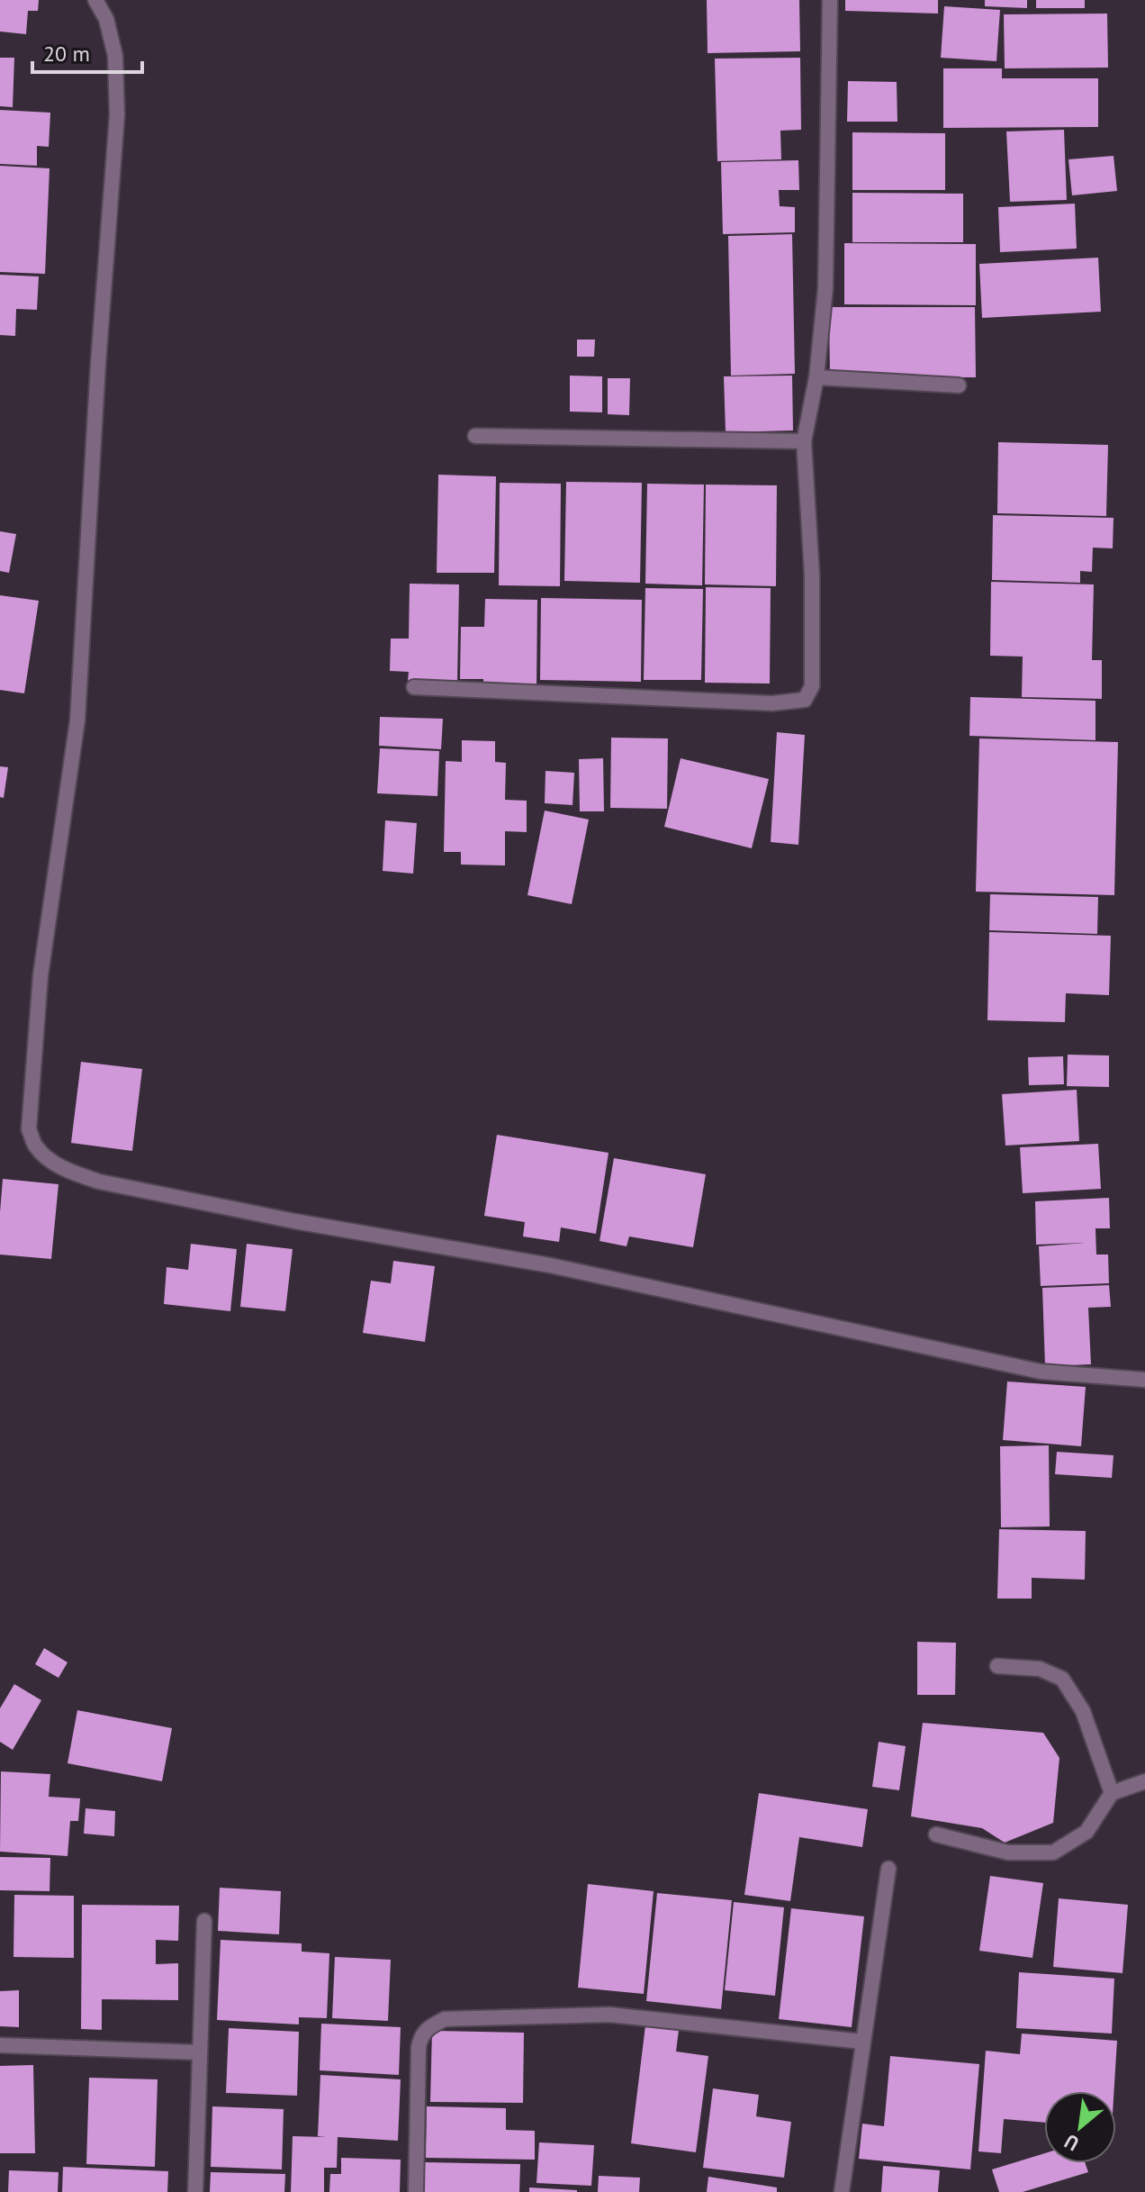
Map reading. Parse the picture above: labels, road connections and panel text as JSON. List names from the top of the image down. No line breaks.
{"scale_bar":"20 m","north":"bottom left"}
